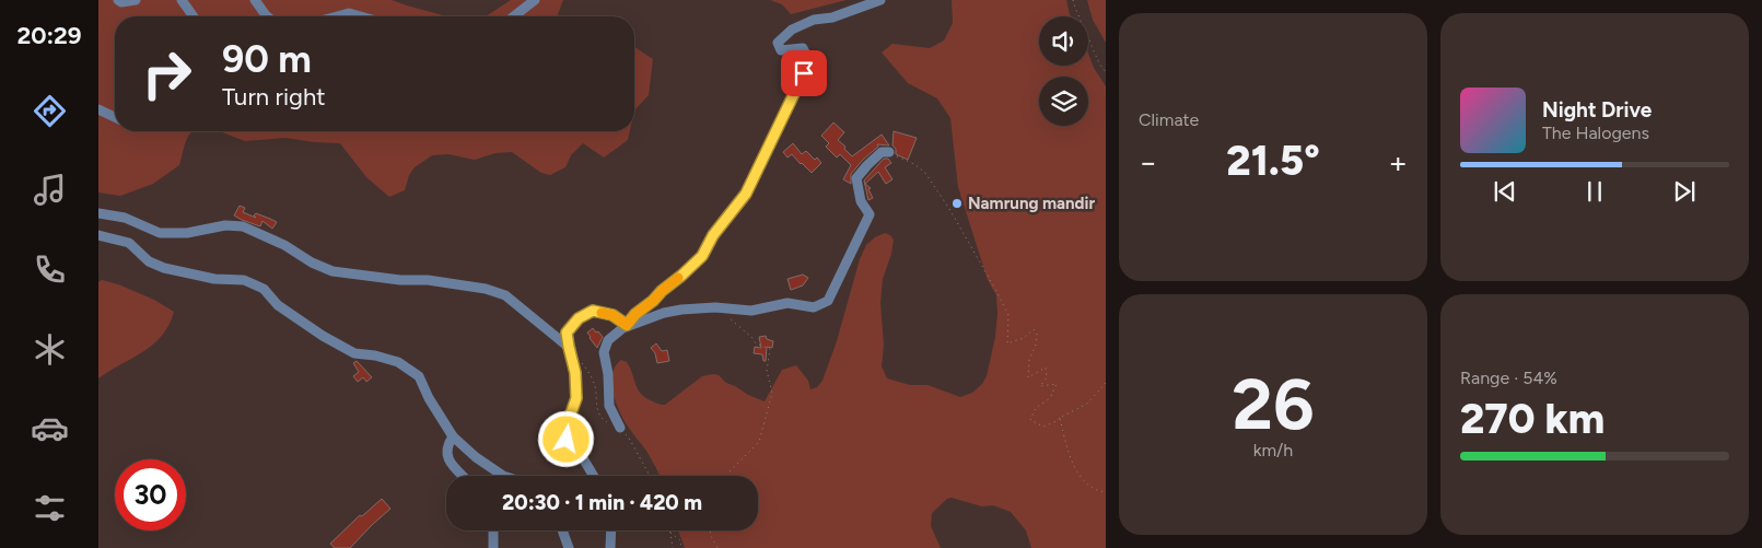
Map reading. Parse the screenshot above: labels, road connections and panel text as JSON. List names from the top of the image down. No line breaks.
{"places":["Namrung mandir"],"page":{"tabs":"20:29","tile":["Climate",["26","km/h"],["Range · 54%","270 km"]],"turn":["90 m","Turn right"],"song":["Night Drive","The Halogens"],"heat":["−","21.5°","+"],"limit":"30","trip":"20:30 · 1 min · 420 m"}}
